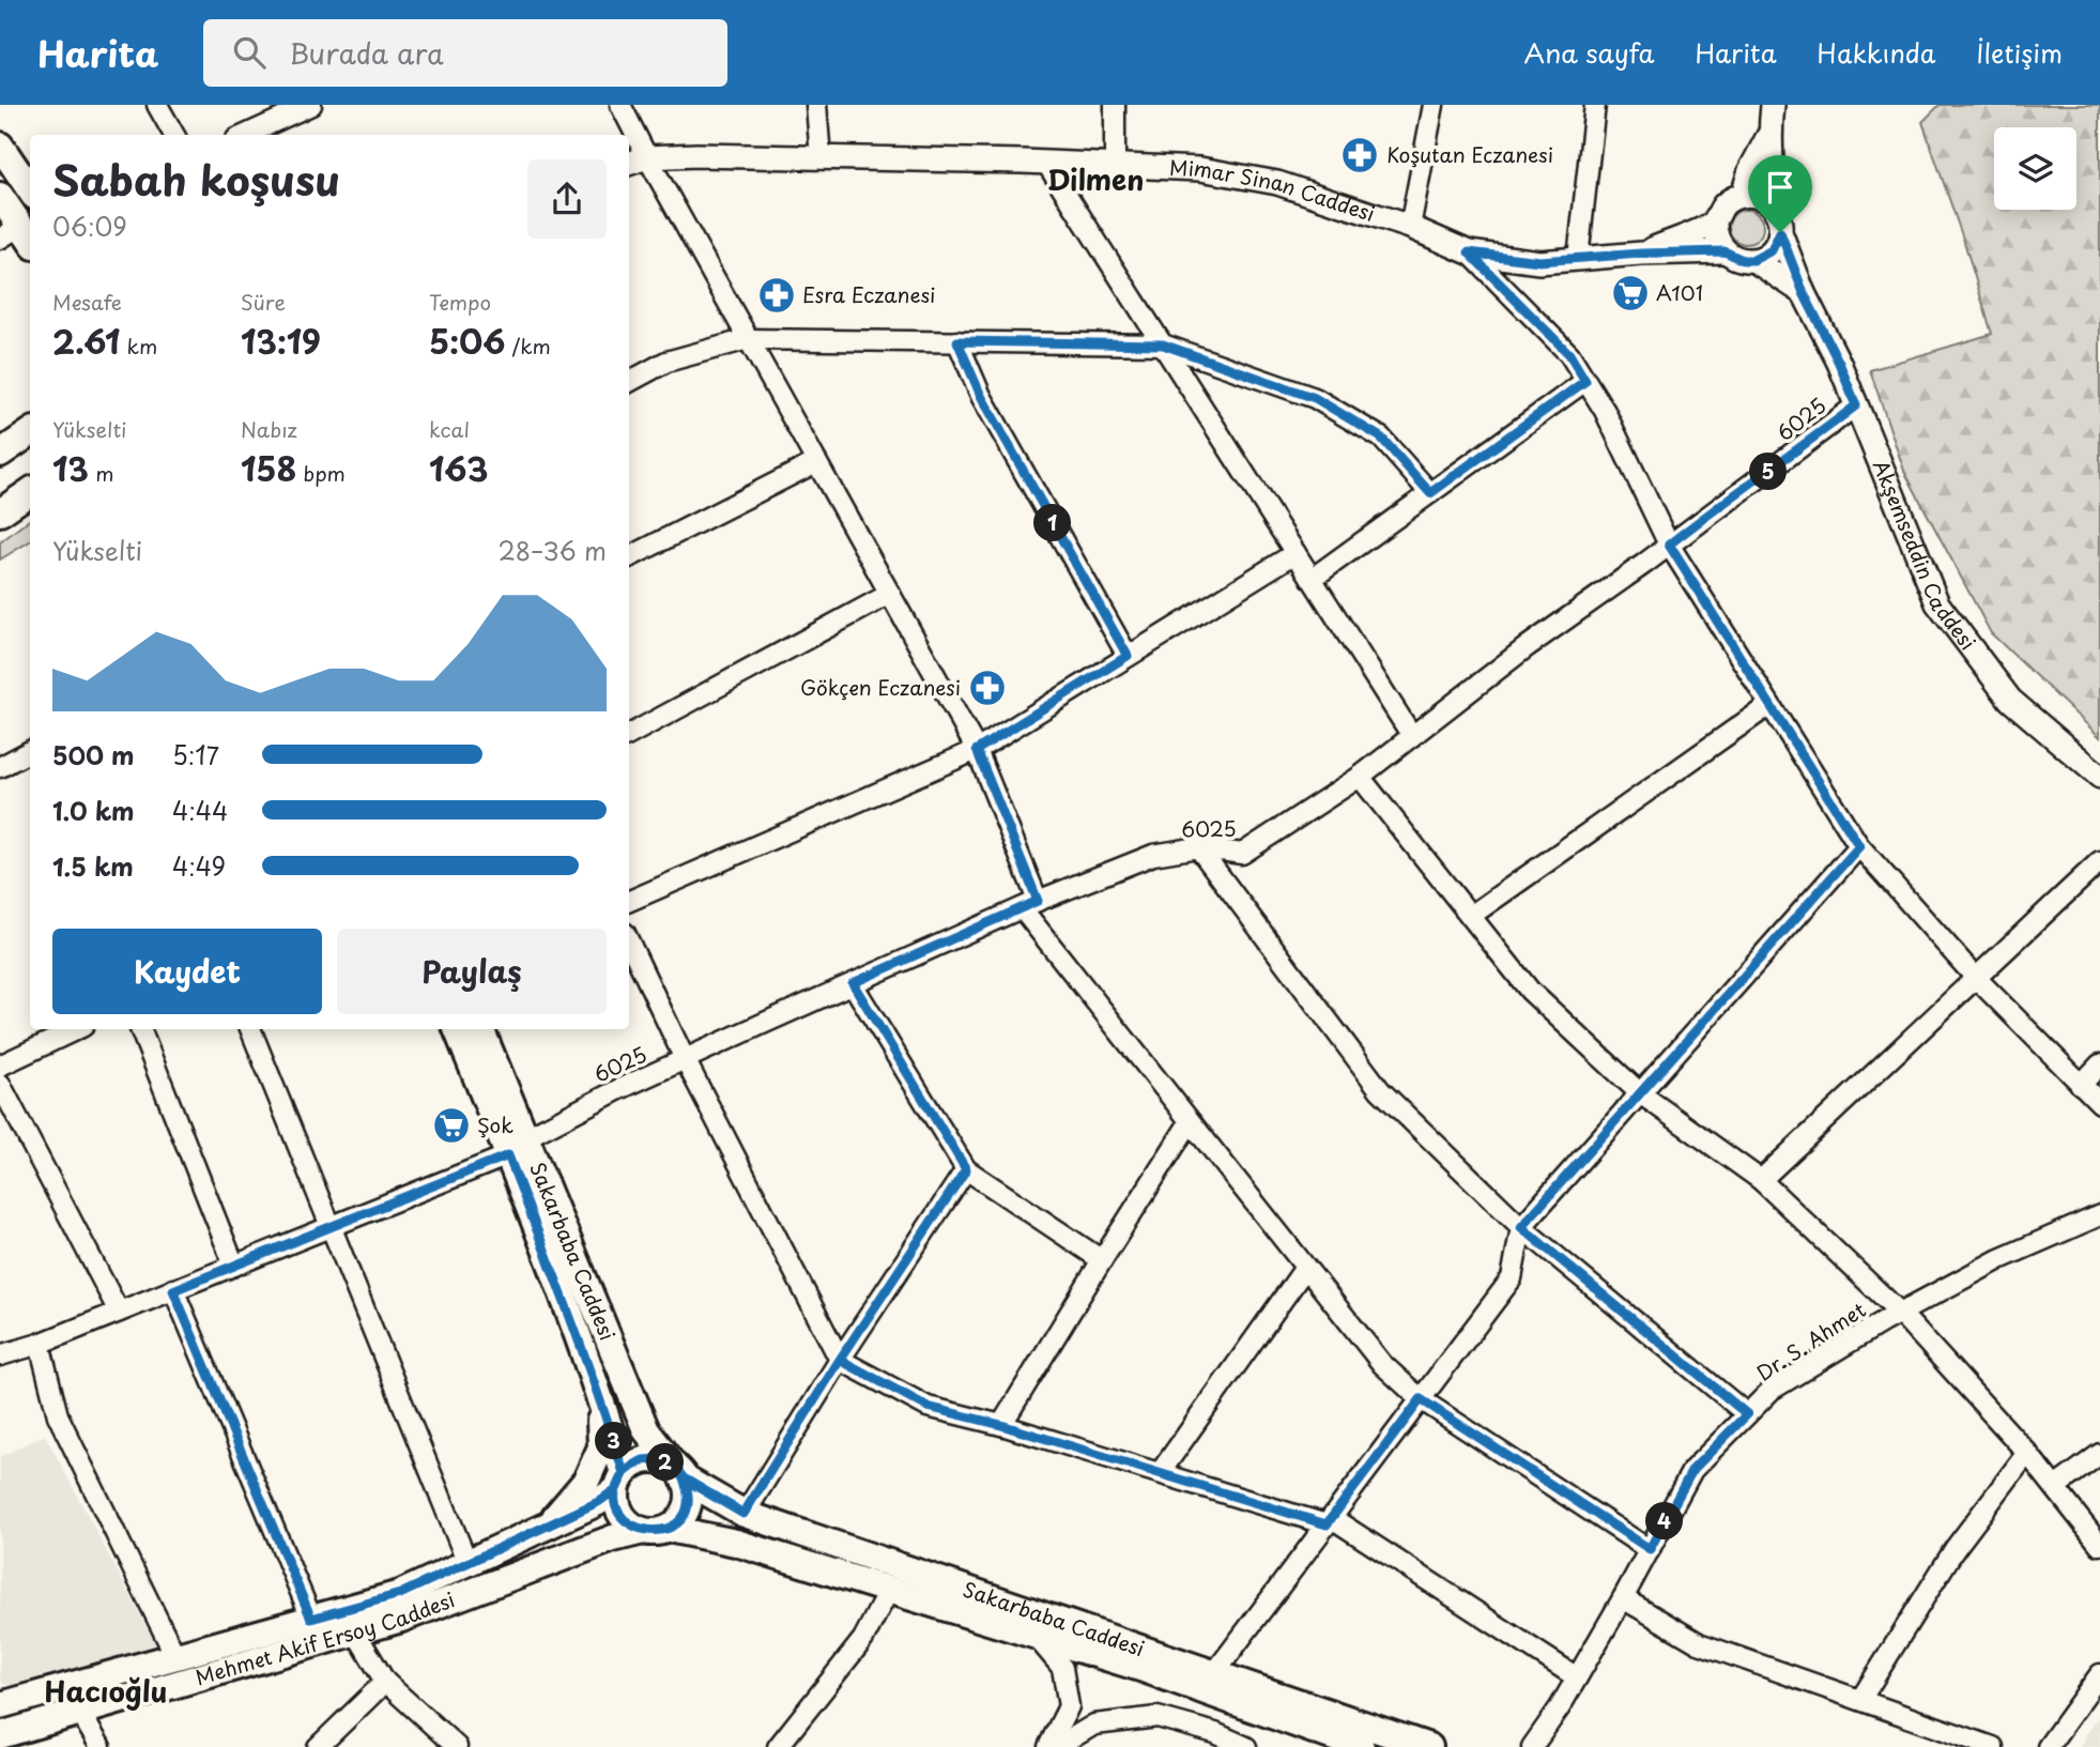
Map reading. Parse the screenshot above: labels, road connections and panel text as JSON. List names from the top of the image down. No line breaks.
{"streets":{"main road":["Sakarbaba Caddesi","Mehmet Akif Ersoy Caddesi"],"street":["Mimar Sinan Caddesi","6025","Akşemseddin Caddesi","Dr. S. Ahmet"]},"crossings":[["6025","Akşemseddin Caddesi"],["6025","Sakarbaba Caddesi"],["Sakarbaba Caddesi","Mehmet Akif Ersoy Caddesi"]],"districts":["Dilmen","Hacıoğlu"],"places":{"pharmacy":["Koşutan Eczanesi","Esra Eczanesi","Gökçen Eczanesi"],"supermarket":["A101","Şok"]},"page":{"header":"Harita","search":"Burada ara","nav":["Ana sayfa","Harita","Hakkında","İletişim"],"heading":["Sabah koşusu","06:09"],"stats":[["Mesafe","2.61 km"],["Süre","13:19"],["Tempo","5:06 /km"],["Yükselti","13 m"],["Nabız","158 bpm"],["kcal","163"]],"pins":["5","1","3","2","4"],"chart":["Yükselti","28–36 m"],"list":[{"name":"500 m","note":"5:17"},{"name":"1.0 km","note":"4:44"},{"name":"1.5 km","note":"4:49"}],"buttons":["Kaydet","Paylaş"]}}
